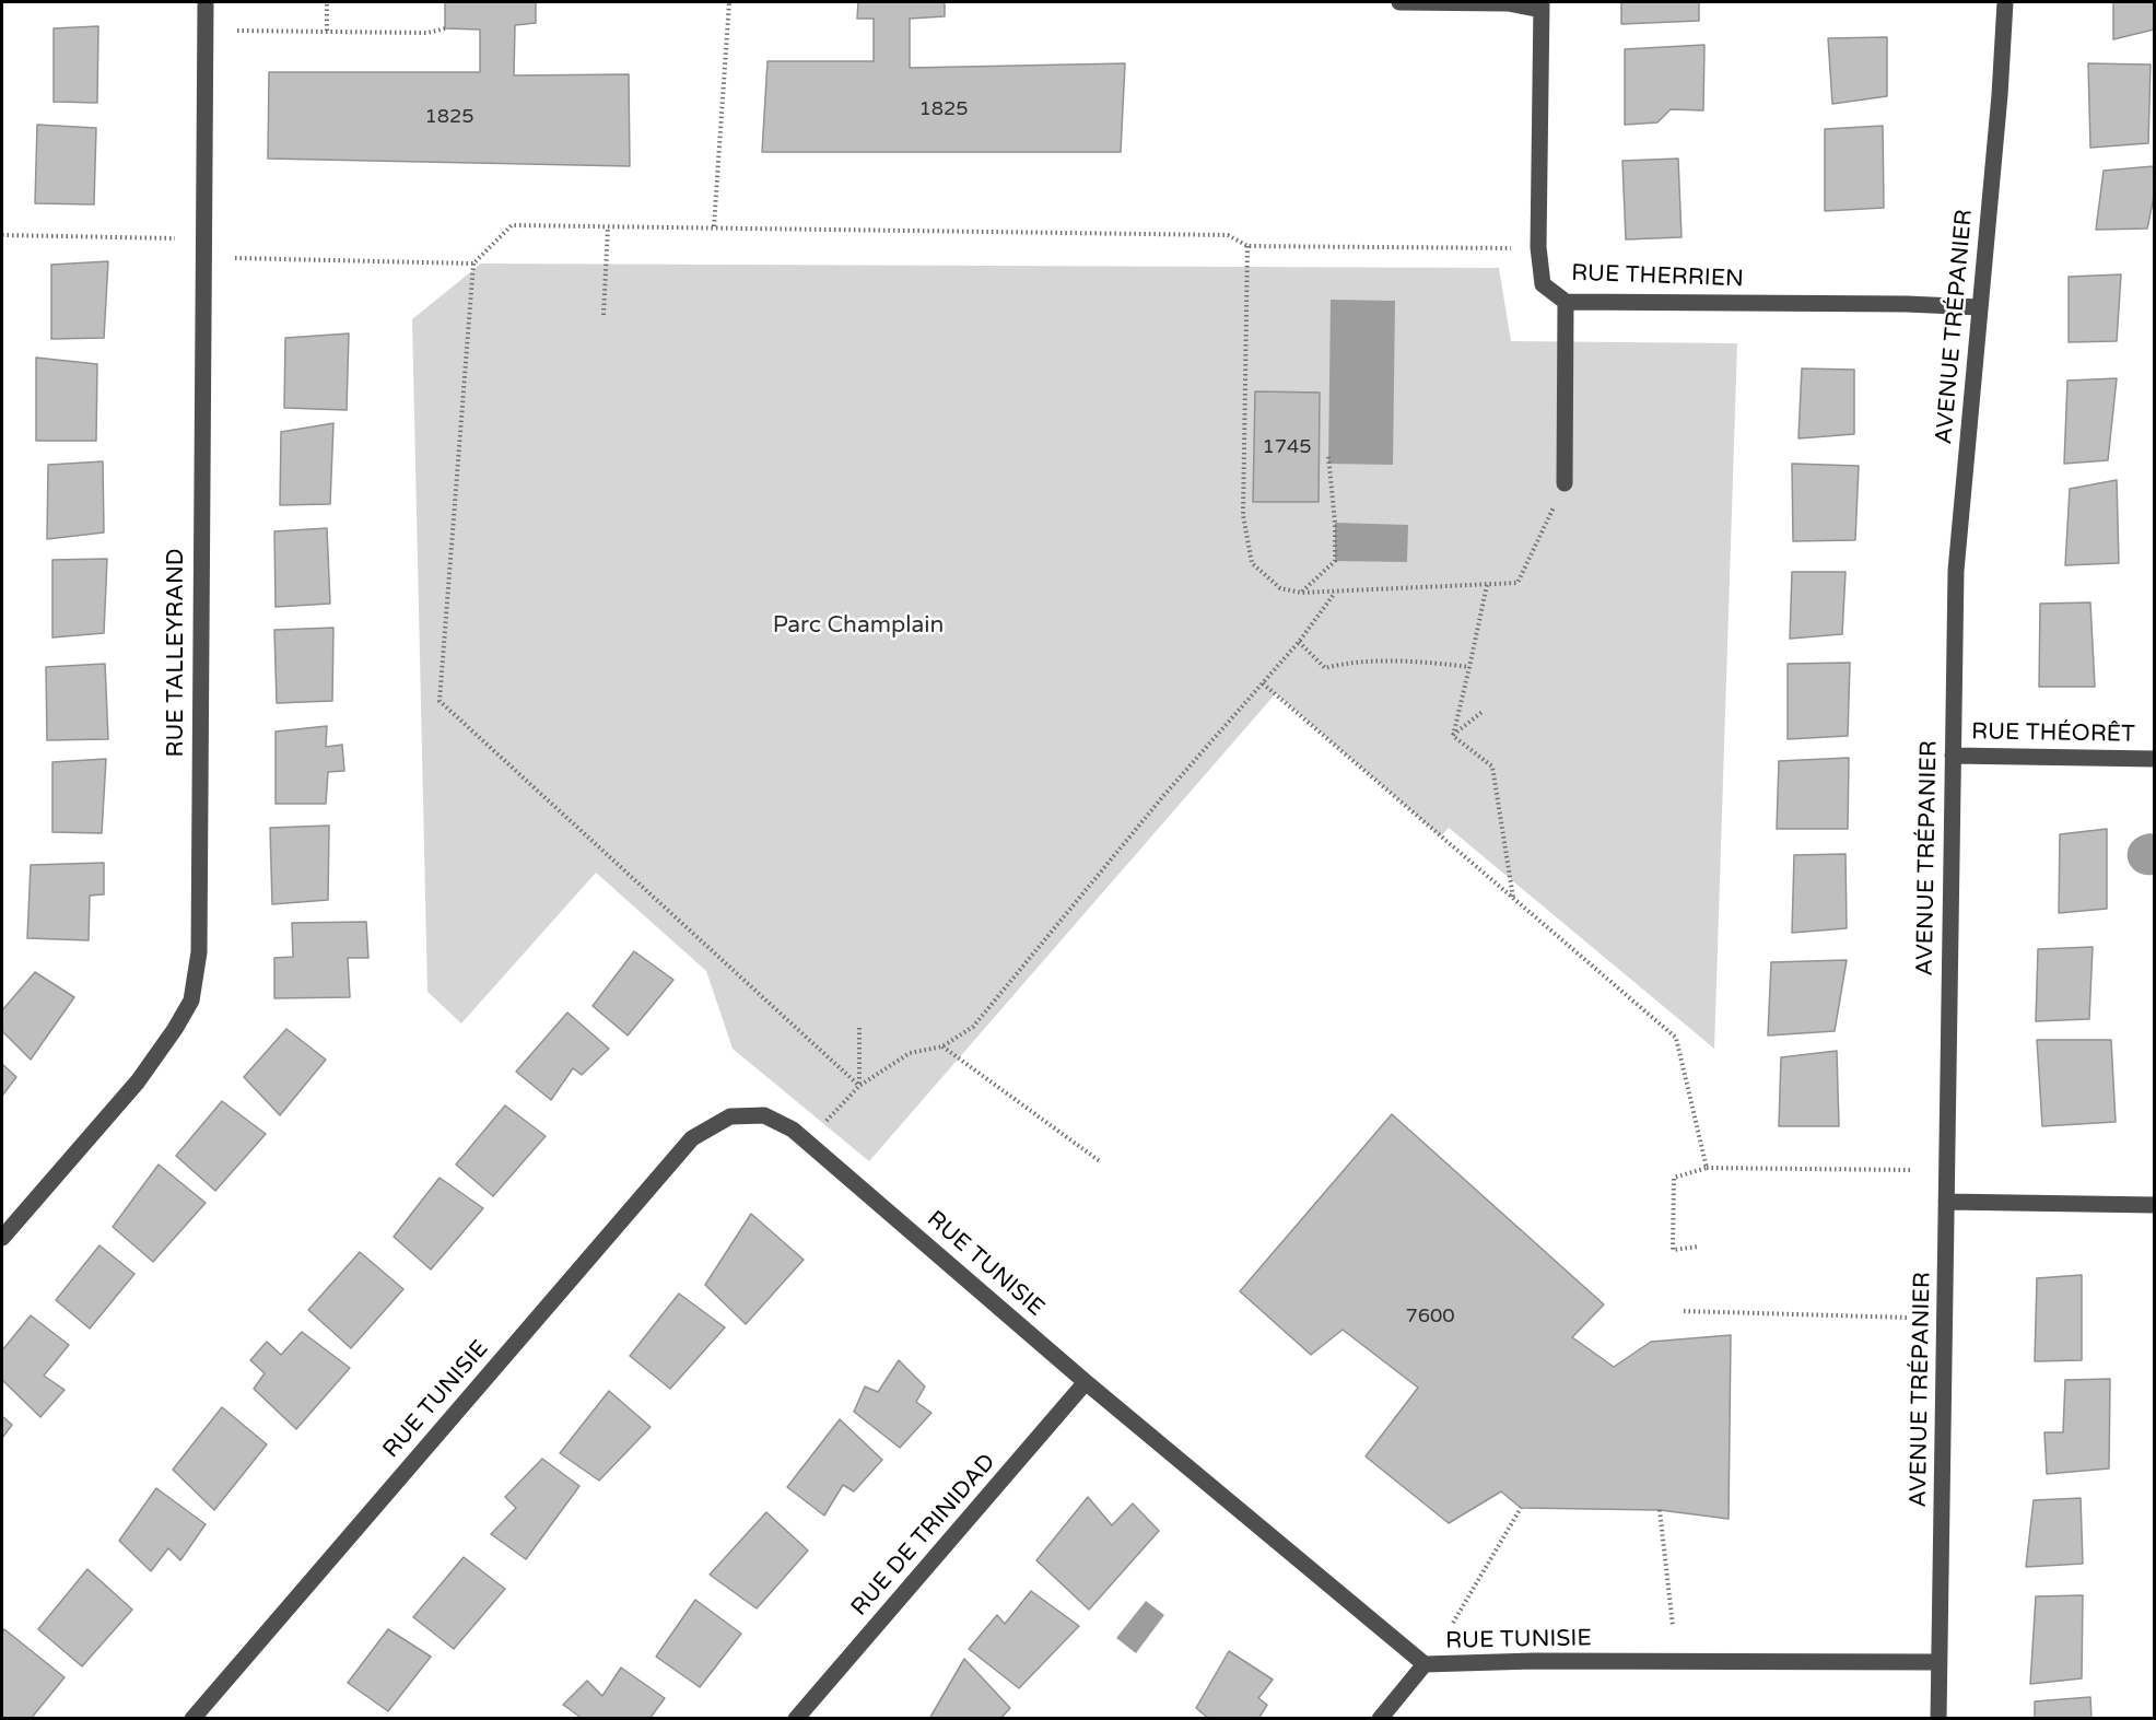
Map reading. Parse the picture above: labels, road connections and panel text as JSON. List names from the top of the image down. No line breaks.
{"streets":{"street":["RUE THERRIEN","AVENUE TRÉPANIER","RUE TALLEYRAND","RUE THÉORÊT","RUE TUNISIE","RUE DE TRINIDAD"]},"crossings":[["RUE THERRIEN","AVENUE TRÉPANIER"],["AVENUE TRÉPANIER","RUE THÉORÊT"],["AVENUE TRÉPANIER","RUE TUNISIE"],["RUE TUNISIE","RUE DE TRINIDAD"]],"parks":["Parc Champlain"],"house_numbers":["1825","1825","1745","7600"]}
